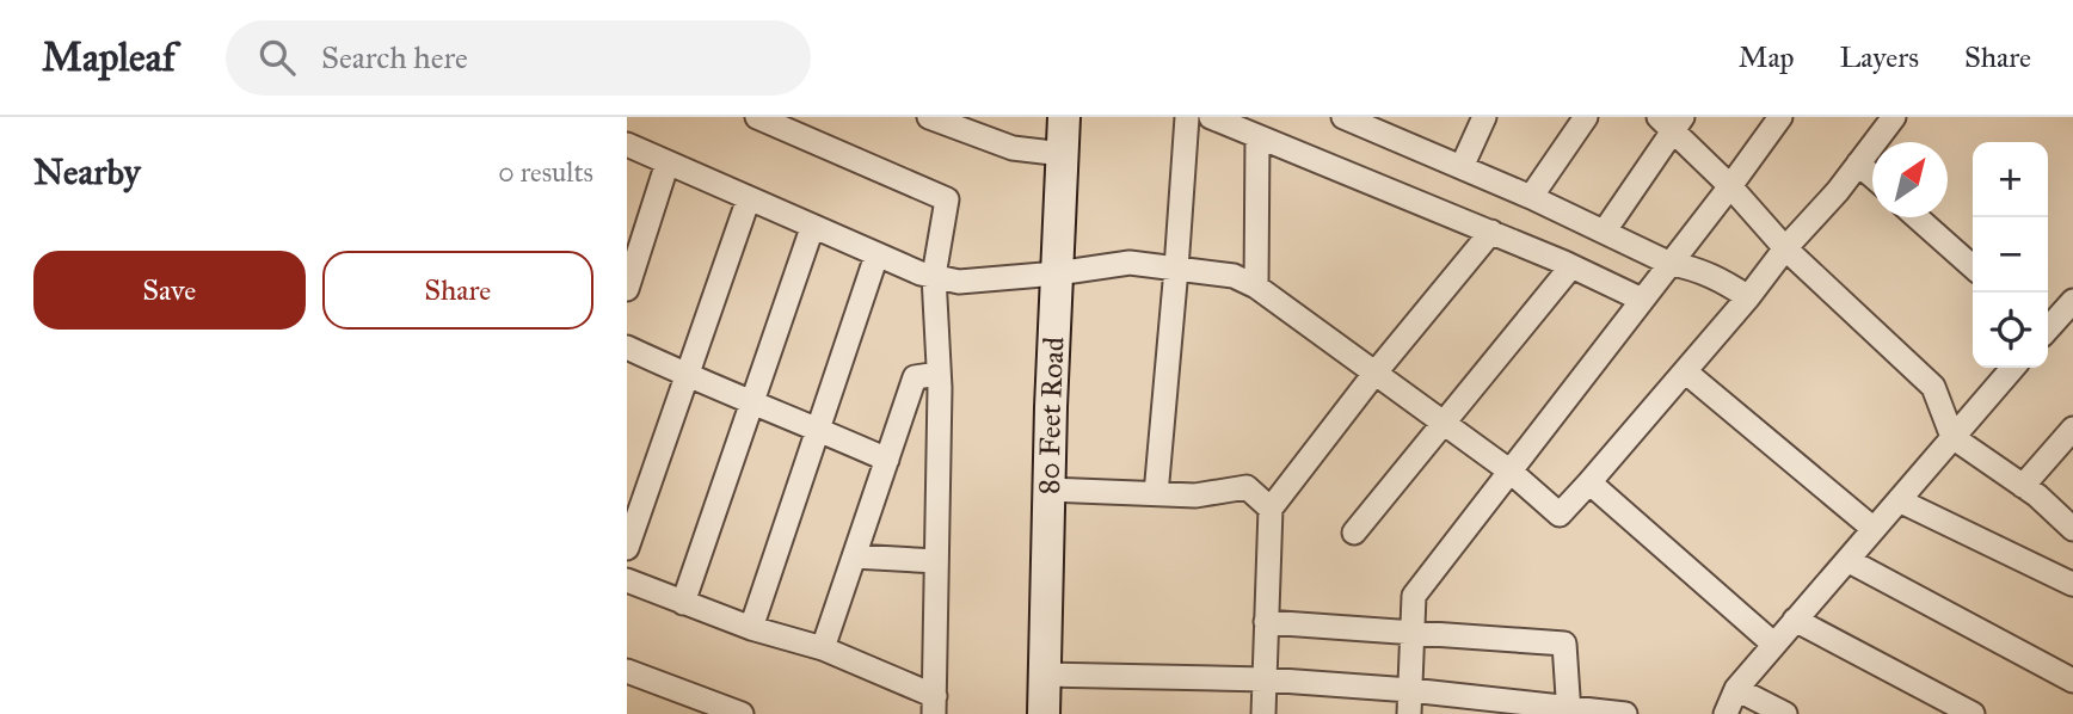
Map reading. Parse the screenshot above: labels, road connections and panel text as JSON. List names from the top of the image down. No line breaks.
{"streets":{"main road":["80 Feet Road"]},"north":"top right","page":{"header":"Mapleaf","search":"Search here","nav":["Map","Layers","Share"],"heading":["Nearby","0 results"],"map_buttons":["+","−"],"buttons":["Save","Share"]}}
